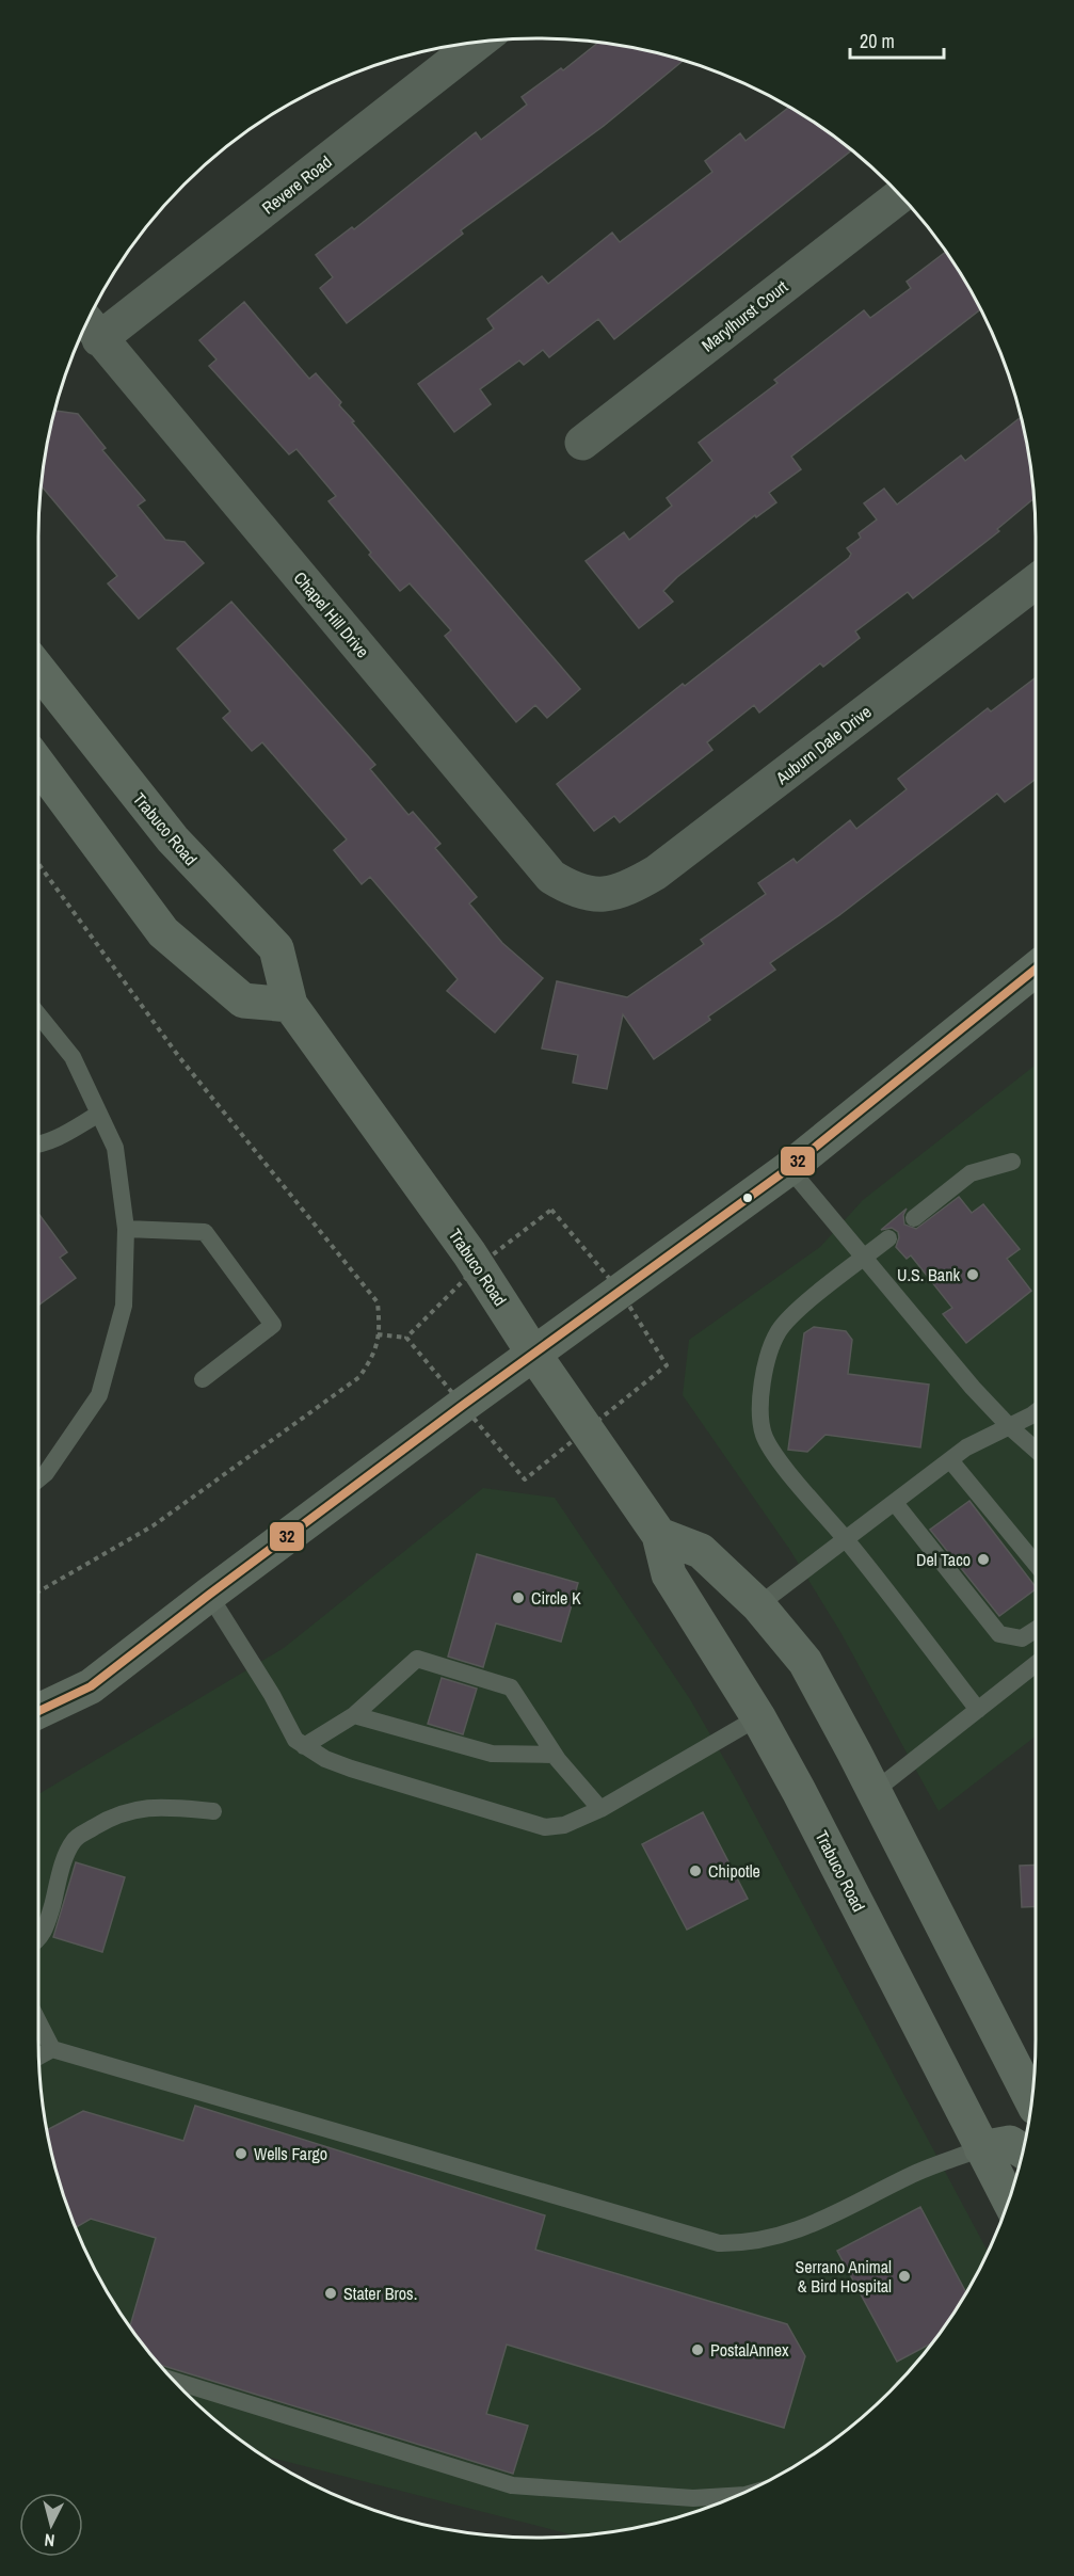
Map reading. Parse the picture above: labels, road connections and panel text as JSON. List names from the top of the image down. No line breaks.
{"streets":{"main road":["Trabuco Road"],"street":["Revere Road","Marylhurst Court","Chapel Hill Drive","Auburn Dale Drive"]},"crossings":[["Revere Road","Chapel Hill Drive"],["Chapel Hill Drive","Auburn Dale Drive"]],"places":["U.S. Bank","Del Taco","Circle K","Chipotle","Wells Fargo","Serrano Animal & Bird Hospital","Stater Bros.","PostalAnnex"],"lines":["transit line 32"],"scale_bar":"20 m","north":"bottom"}
